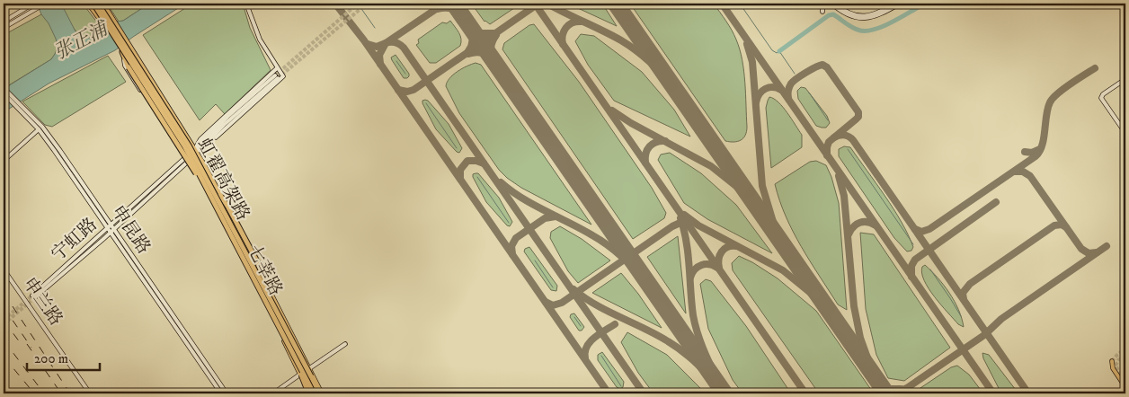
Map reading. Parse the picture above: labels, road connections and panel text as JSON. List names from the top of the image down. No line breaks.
{"streets":{"highway":["虹翟高架路"],"main road":["申昆路","宁虹路","七莘路","申兰路"]},"crossings":[["虹翟高架路","七莘路"],["申昆路","宁虹路"],["宁虹路","七莘路"]],"water":["张正浦"],"scale_bar":"200 m"}
